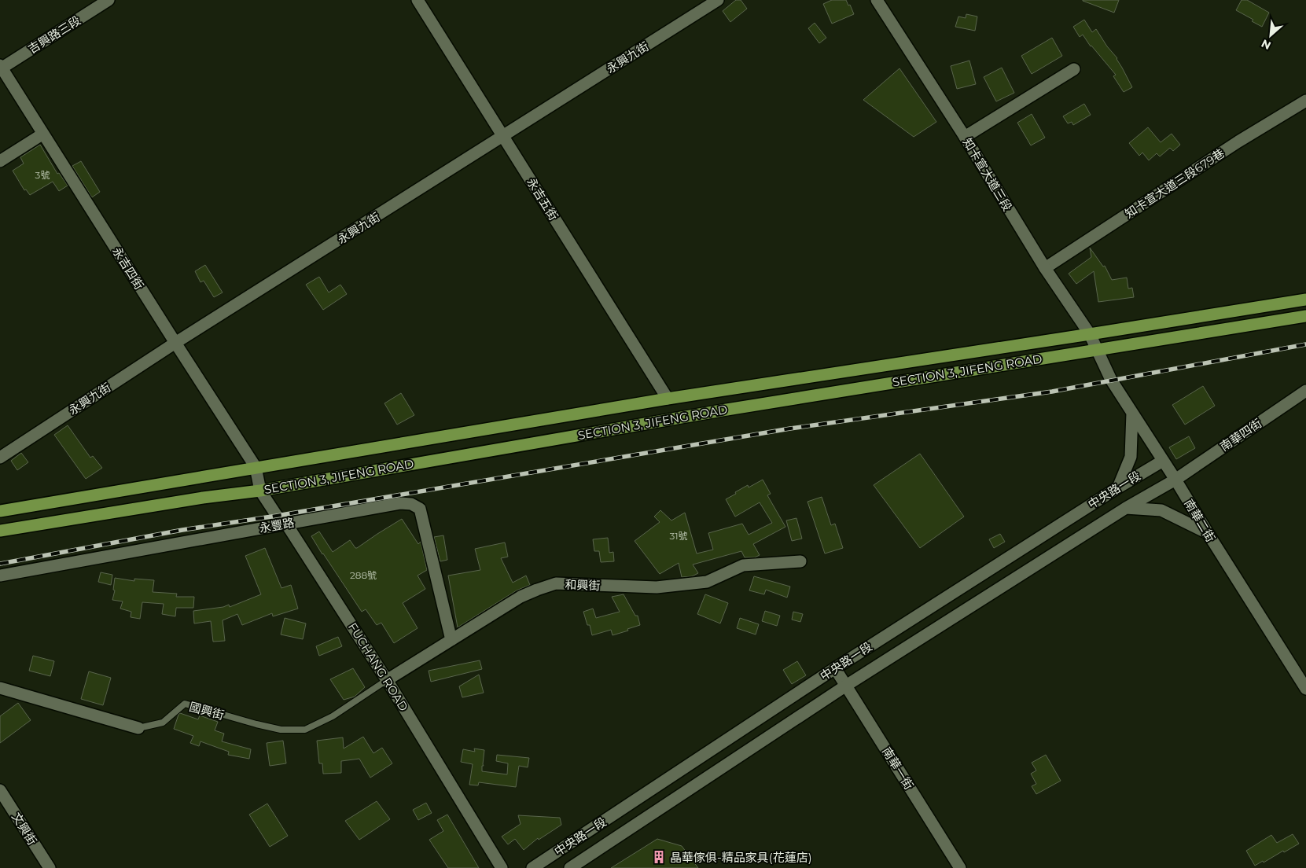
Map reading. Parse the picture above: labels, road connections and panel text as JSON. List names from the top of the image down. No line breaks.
{"streets":{"main road":["SECTION 3, JIFENG ROAD"],"street":["吉興路三段","永興九街","知卡宣大道三段","知卡宣大道三段679巷","永吉五街","永吉四街","南華四街","中央路一段","南華二街","永豐路","和興街","FUCHANG ROAD","國興街","南華一街","文興街"]},"crossings":[["吉興路三段","永吉四街"],["永興九街","永吉五街"],["永興九街","永吉四街"],["知卡宣大道三段","知卡宣大道三段679巷"],["知卡宣大道三段","SECTION 3, JIFENG ROAD"],["知卡宣大道三段","南華二街"],["永吉五街","SECTION 3, JIFENG ROAD"],["永吉四街","SECTION 3, JIFENG ROAD"],["永吉四街","FUCHANG ROAD"],["SECTION 3, JIFENG ROAD","南華二街"],["SECTION 3, JIFENG ROAD","FUCHANG ROAD"],["南華四街","中央路一段"],["南華四街","南華二街"],["中央路一段","南華二街"],["中央路一段","南華一街"],["永豐路","和興街"],["永豐路","FUCHANG ROAD"],["和興街","FUCHANG ROAD"],["和興街","國興街"],["FUCHANG ROAD","國興街"]],"places":{"building":["晶華傢俱-精品家具(花蓮店)"]},"house_numbers":["3號","31號","288號"],"north":"bottom left"}
